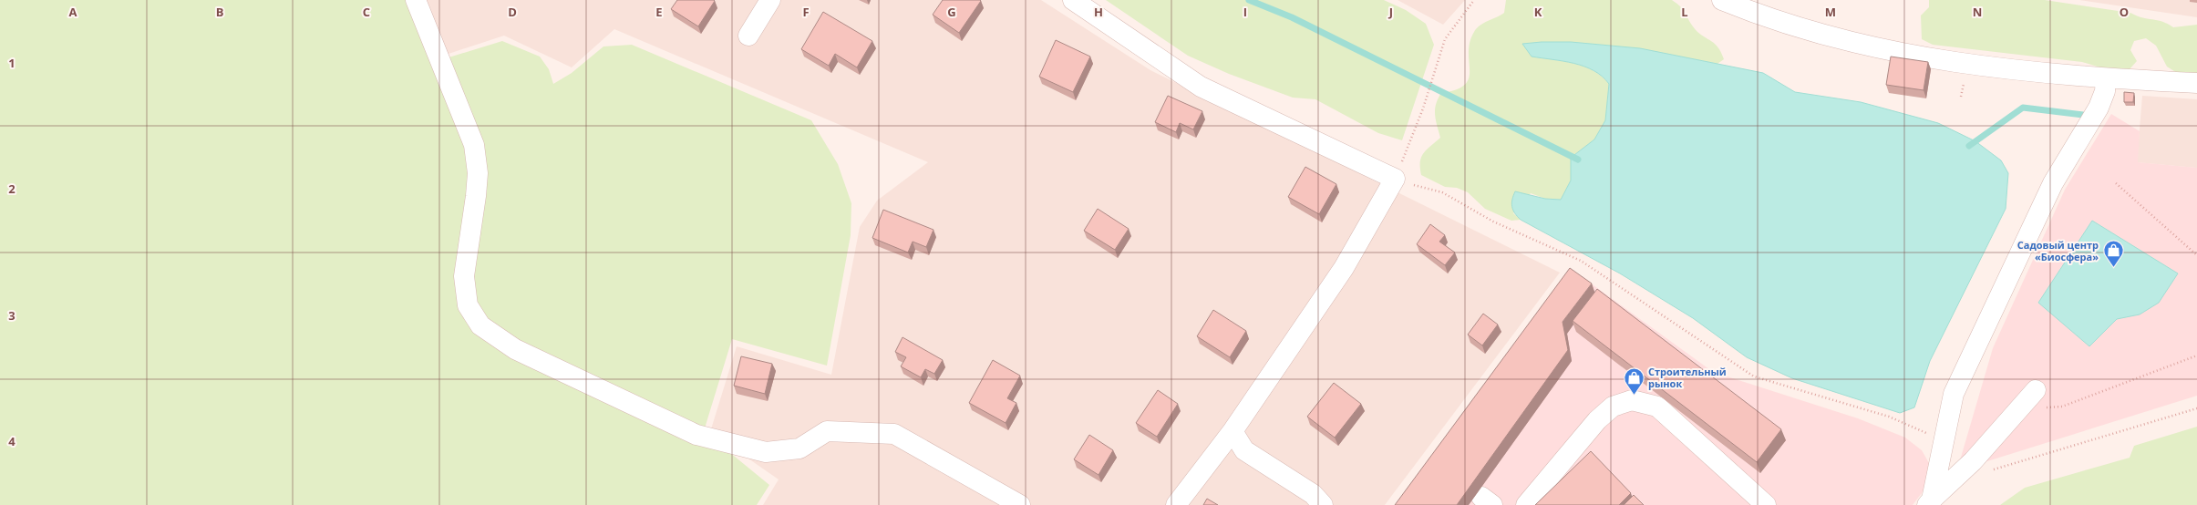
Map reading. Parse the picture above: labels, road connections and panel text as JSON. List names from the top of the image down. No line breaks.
{"places":{"shop":["Садовый центр «Биосфера»","Строительный рынок"]},"grid":{"columns":["A","B","C","D","E","F","G","H","I","J","K","L","M","N","O"],"rows":["1","2","3","4"]}}
